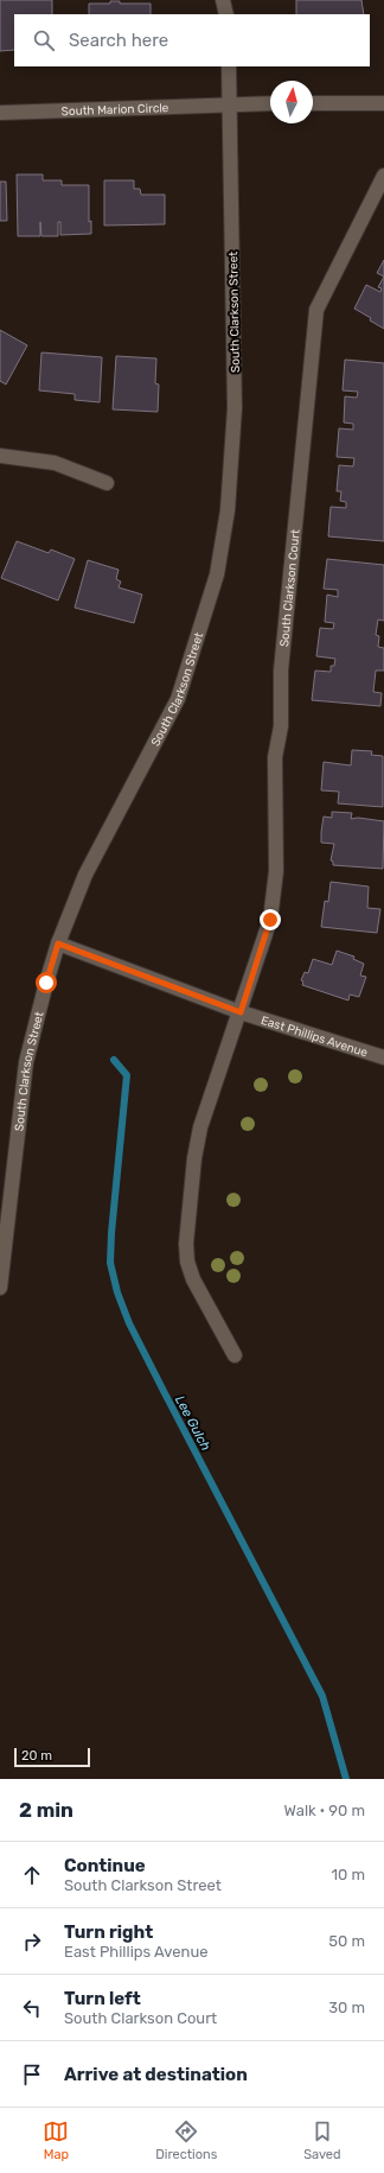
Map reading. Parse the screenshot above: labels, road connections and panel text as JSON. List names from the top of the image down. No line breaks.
{"streets":{"street":["South Marion Circle","South Clarkson Street","South Clarkson Court","East Phillips Avenue"]},"crossings":[["South Marion Circle","South Clarkson Street"],["South Clarkson Street","East Phillips Avenue"],["South Clarkson Court","East Phillips Avenue"]],"water":["Lee Gulch"],"scale_bar":"20 m","north":"top","page":{"search":"Search here","scale":"20 m","heading":["2 min","Walk · 90 m"],"list":[["Continue","South Clarkson Street","10 m"],["Turn right","East Phillips Avenue","50 m"],["Turn left","South Clarkson Court","30 m"],"Arrive at destination"],"nav":["Map","Directions","Saved"]}}
